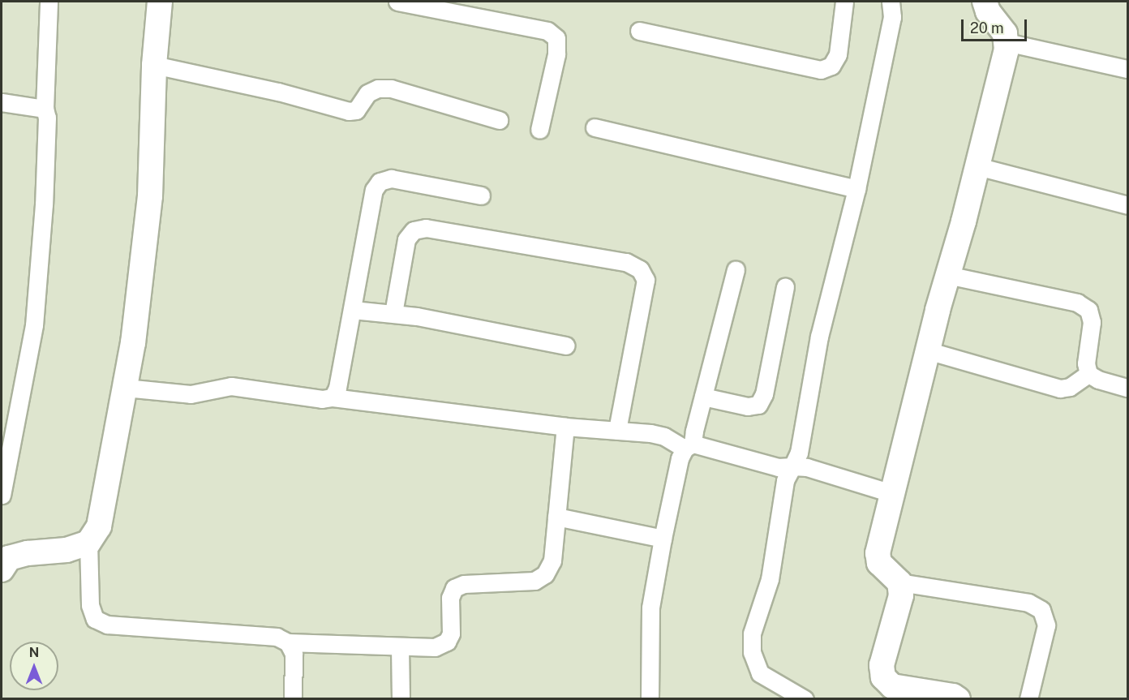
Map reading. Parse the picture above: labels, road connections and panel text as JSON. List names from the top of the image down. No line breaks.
{"scale_bar":"20 m","north":"top"}
